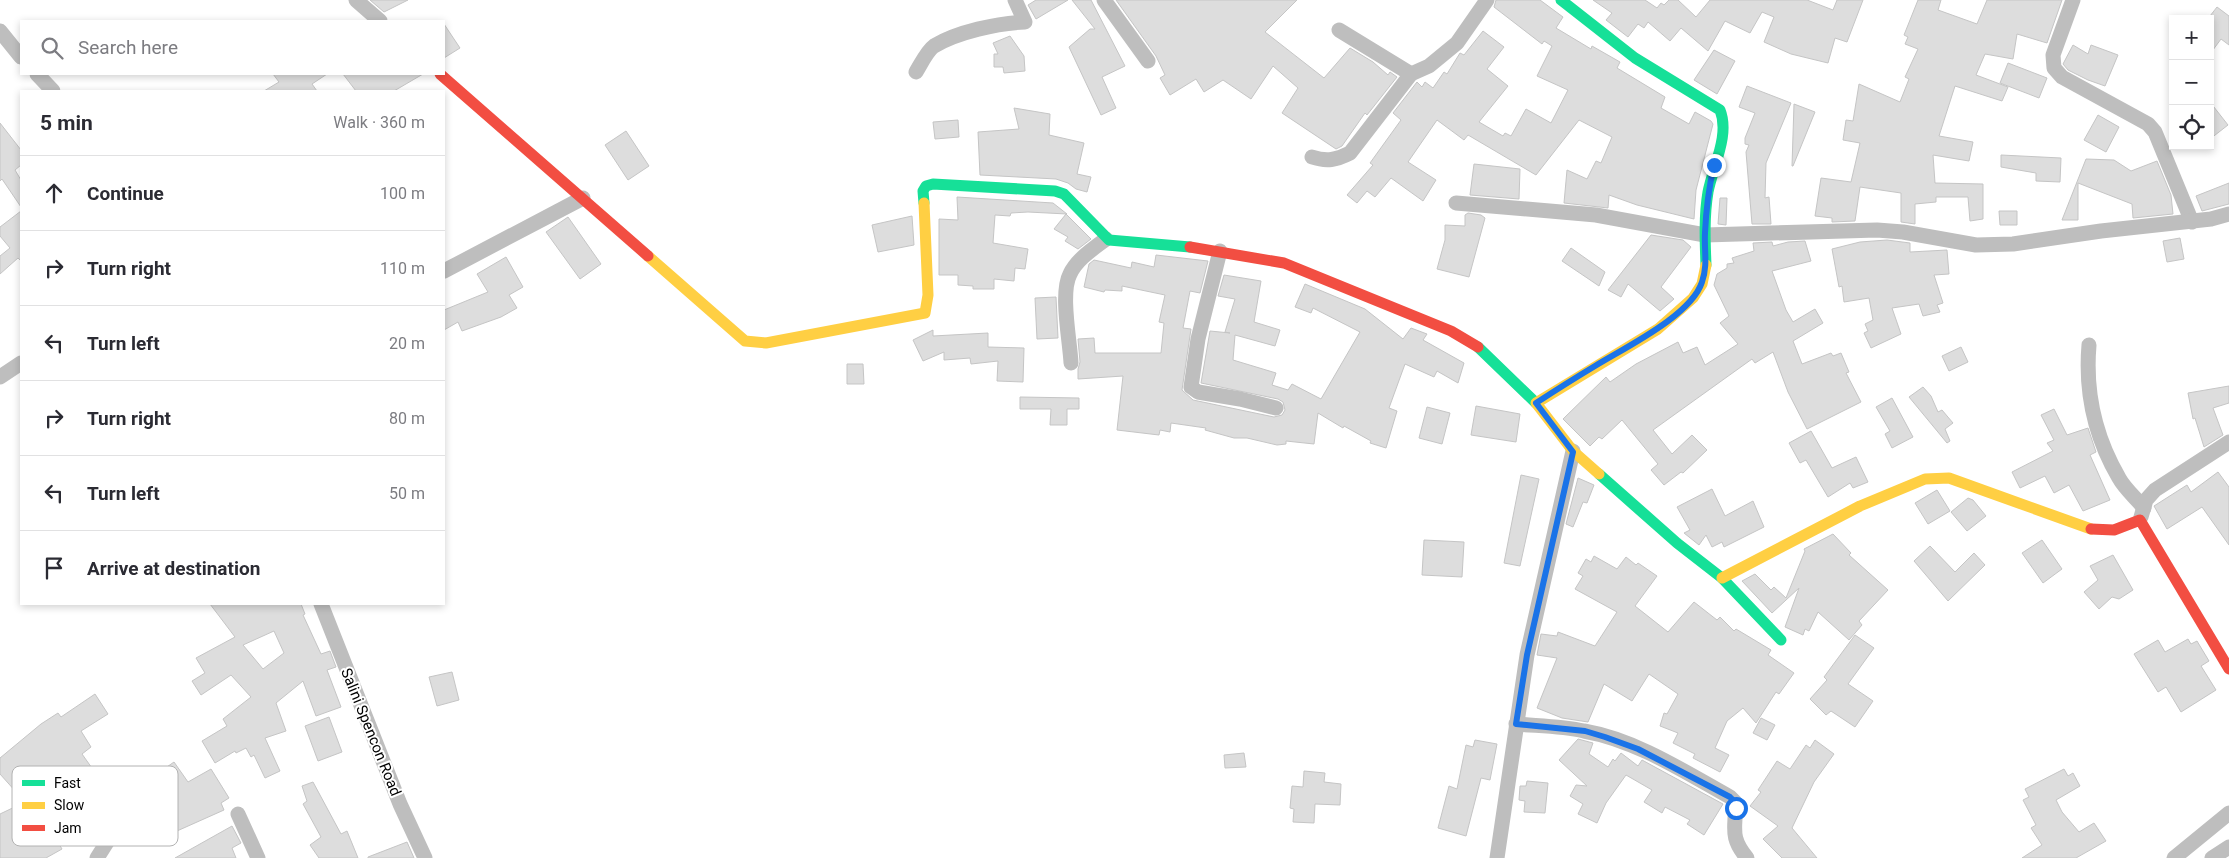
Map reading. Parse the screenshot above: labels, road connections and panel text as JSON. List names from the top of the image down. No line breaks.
{"streets":{"street":["Salini Spencon Road"]},"legend":["Fast","Slow","Jam"],"page":{"map_buttons":["+","−"],"search":"Search here","heading":["5 min","Walk · 360 m"],"list":[["Continue","100 m"],["Turn right","110 m"],["Turn left","20 m"],["Turn right","80 m"],["Turn left","50 m"],"Arrive at destination"]}}
